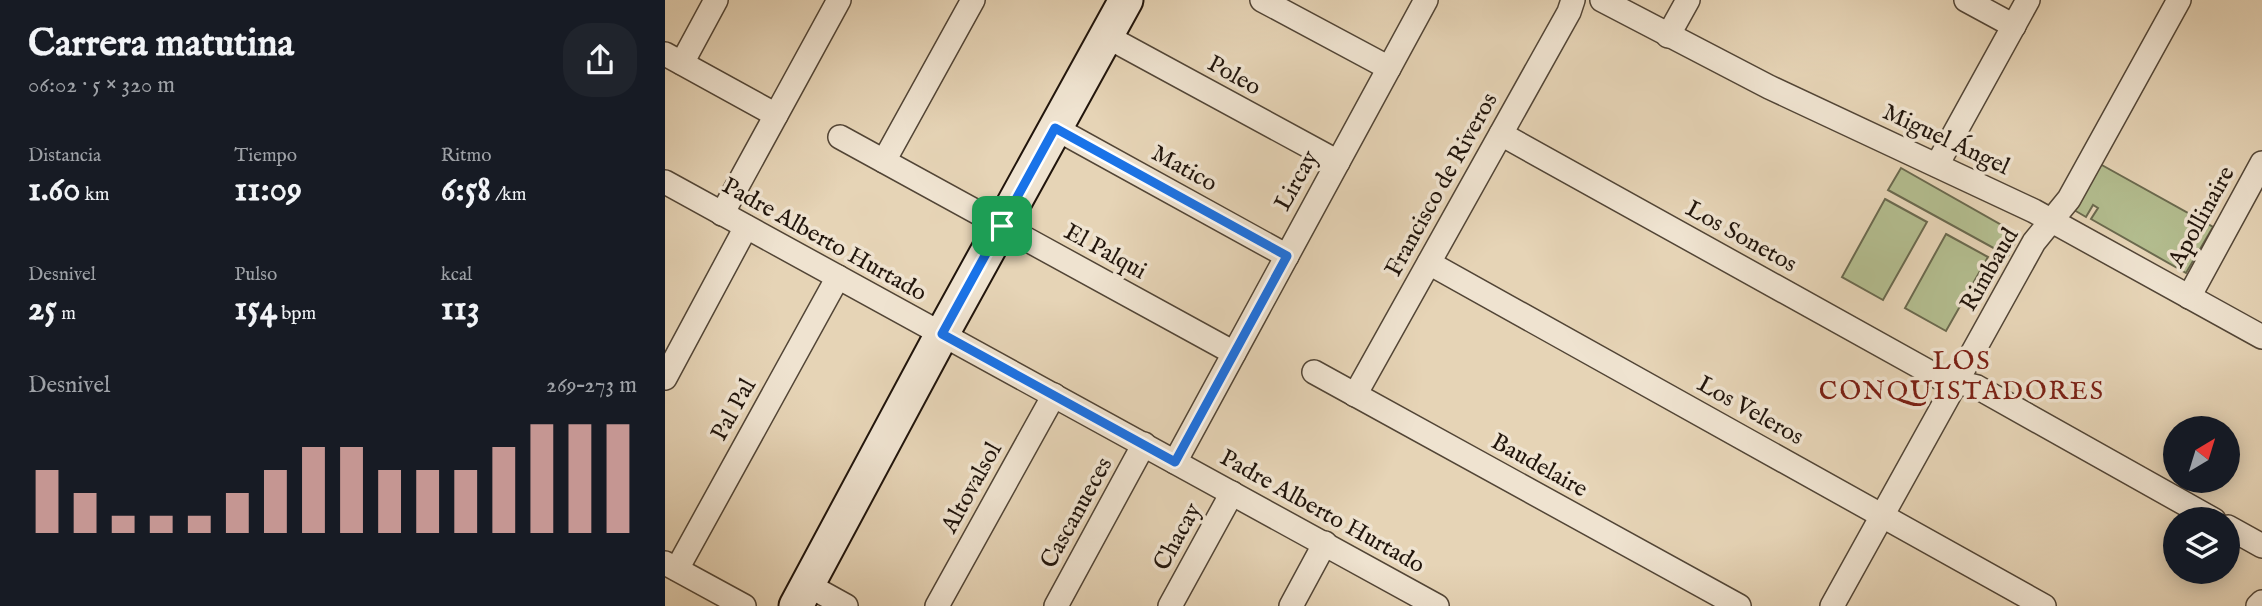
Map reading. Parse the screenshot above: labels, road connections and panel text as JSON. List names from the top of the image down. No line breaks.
{"streets":{"street":["Poleo","Miguel Ángel","Matico","Lircay","Francisco de Riveros","Apollinaire","Los Sonetos","Padre Alberto Hurtado","El Palqui","Rimbaud","Pal Pal","Los Veleros","Baudelaire","Altovalsol","Cascanueces","Chacay"]},"crossings":[["Poleo","Lircay"],["Miguel Ángel","Apollinaire"],["Miguel Ángel","Rimbaud"],["Matico","Lircay"],["Lircay","Padre Alberto Hurtado"],["Lircay","El Palqui"],["Francisco de Riveros","Los Sonetos"],["Francisco de Riveros","Los Veleros"],["Francisco de Riveros","Baudelaire"],["Los Sonetos","Rimbaud"],["Padre Alberto Hurtado","Pal Pal"],["Padre Alberto Hurtado","Altovalsol"],["Padre Alberto Hurtado","Cascanueces"],["Padre Alberto Hurtado","Chacay"],["Rimbaud","Los Veleros"]],"districts":["LOS CONQUISTADORES"],"north":"top right","page":{"heading":["Carrera matutina","06:02 · 5 × 320 m"],"stats":[["Distancia","1.60 km"],["Tiempo","11:09"],["Ritmo","6:58 /km"],["Desnivel","25 m"],["Pulso","154 bpm"],["kcal","113"]],"chart":["Desnivel","269–273 m"]}}
